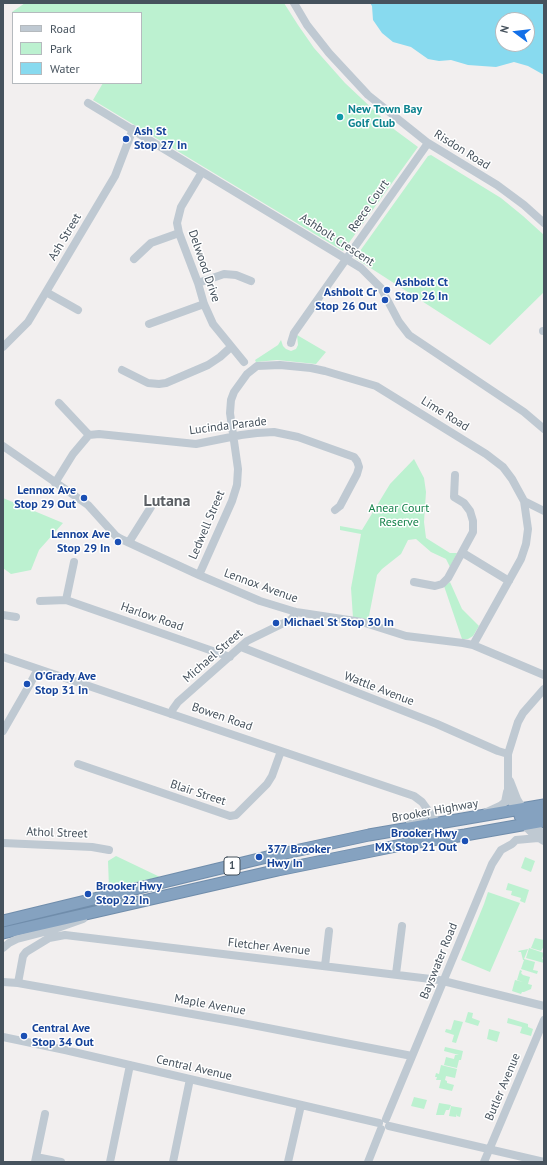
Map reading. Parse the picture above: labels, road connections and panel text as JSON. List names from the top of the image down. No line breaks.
{"streets":{"highway":["Brooker Highway","1"],"street":["Risdon Road","Reece Court","Ash Street","Ashbolt Crescent","Delwood Drive","Lime Road","Lucinda Parade","Ledwell Street","Lennox Avenue","Harlow Road","Michael Street","Wattle Avenue","Bowen Road","Blair Street","Athol Street","Fletcher Avenue","Bayswater Road","Maple Avenue","Central Avenue","Butler Avenue"]},"crossings":[["Risdon Road","Reece Court"],["Reece Court","Ashbolt Crescent"],["Ash Street","Ashbolt Crescent"],["Ashbolt Crescent","Delwood Drive"],["Lime Road","Lucinda Parade"],["Lime Road","Ledwell Street"],["Lime Road","Lennox Avenue"],["Lucinda Parade","Ledwell Street"],["Ledwell Street","Lennox Avenue"],["Lennox Avenue","Michael Street"],["Harlow Road","Michael Street"],["Michael Street","Wattle Avenue"],["Michael Street","Bowen Road"],["Bowen Road","Blair Street"],["Bowen Road","Brooker Highway"],["Fletcher Avenue","Bayswater Road"],["Fletcher Avenue","Maple Avenue"],["Bayswater Road","Maple Avenue"],["Bayswater Road","Central Avenue"],["Central Avenue","Butler Avenue"]],"districts":["Lutana"],"parks":["Anear Court Reserve"],"places":["New Town Bay Golf Club","Ash St Stop 27 In","Ashbolt Ct Stop 26 In","Ashbolt Cr Stop 26 Out","Lennox Ave Stop 29 Out","Lennox Ave Stop 29 In","Michael St Stop 30 In","O'Grady Ave Stop 31 In","Brooker Hwy MX Stop 21 Out","377 Brooker Hwy In","Brooker Hwy Stop 22 In","Central Ave Stop 34 Out"],"legend":["Road","Park","Water"],"north":"left"}
